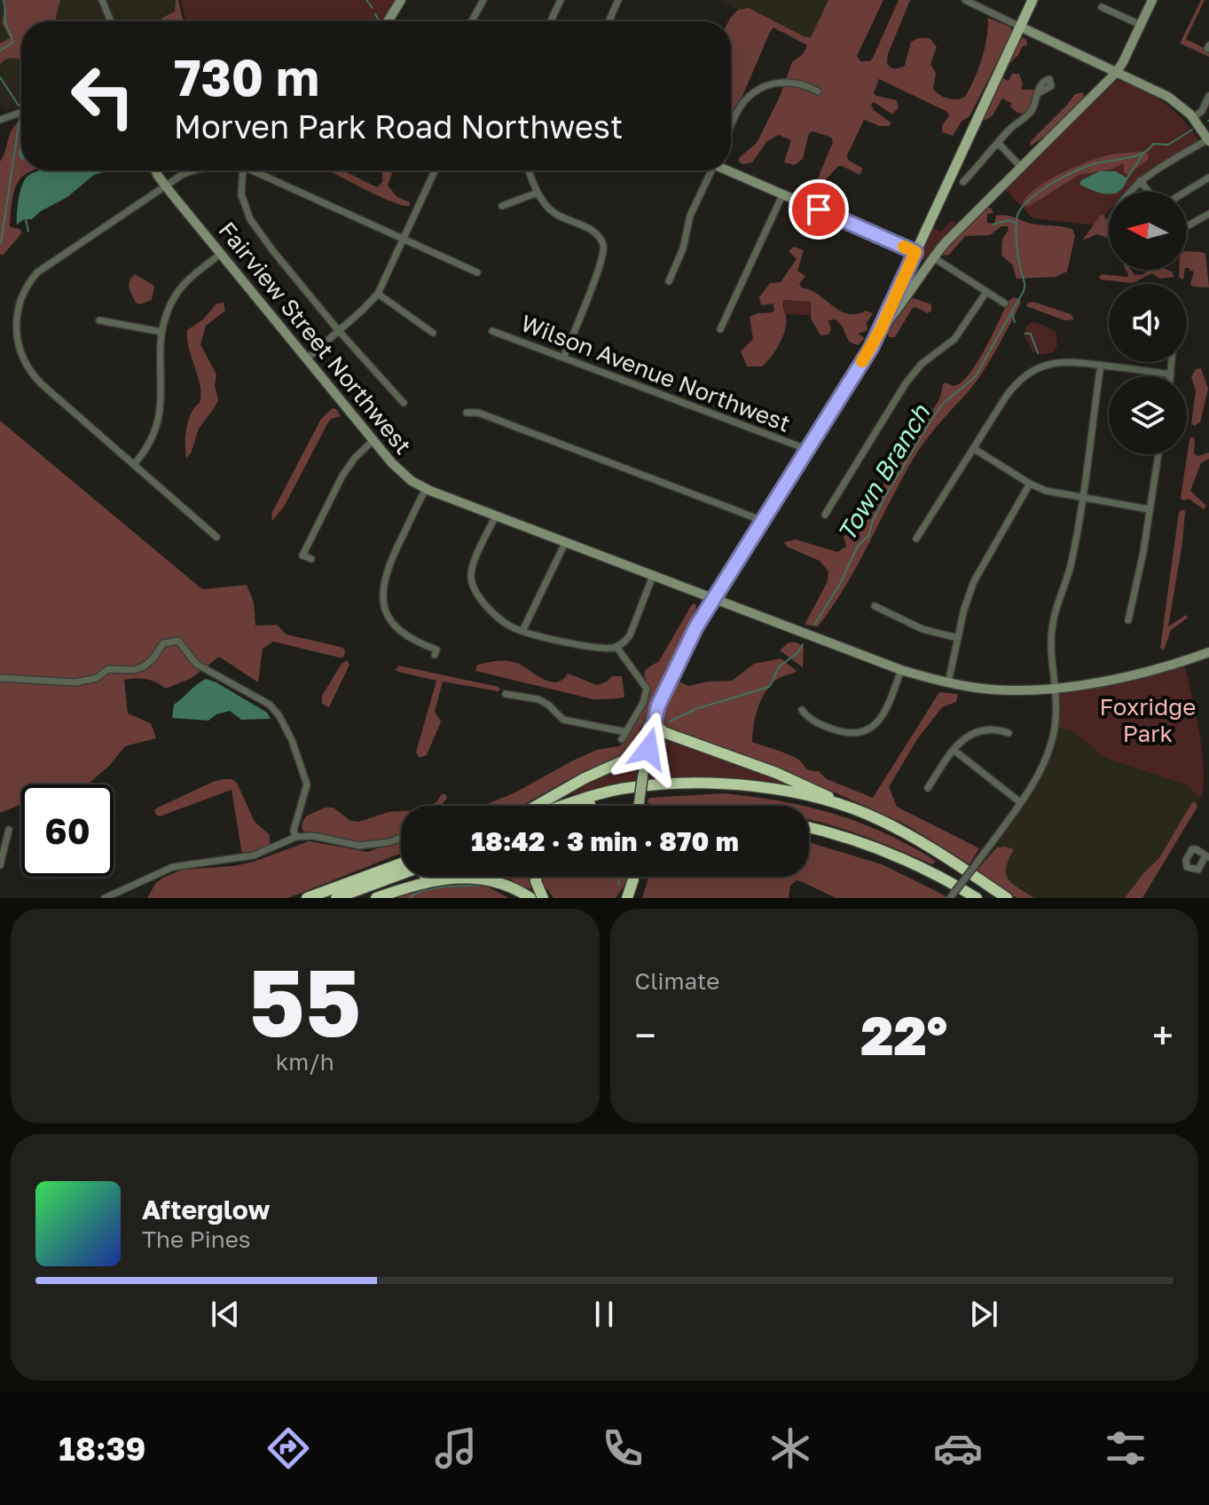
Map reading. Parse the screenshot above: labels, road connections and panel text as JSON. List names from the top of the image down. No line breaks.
{"streets":{"street":["Fairview Street Northwest","Wilson Avenue Northwest"]},"water":["Town Branch"],"parks":["Foxridge Park"],"north":"left","page":{"turn":["730 m","Morven Park Road Northwest"],"limit":"60","trip":"18:42 · 3 min · 870 m","tile":[["55","km/h"],"Climate"],"heat":["−","22°","+"],"song":["Afterglow","The Pines"],"tabs":"18:39"}}
